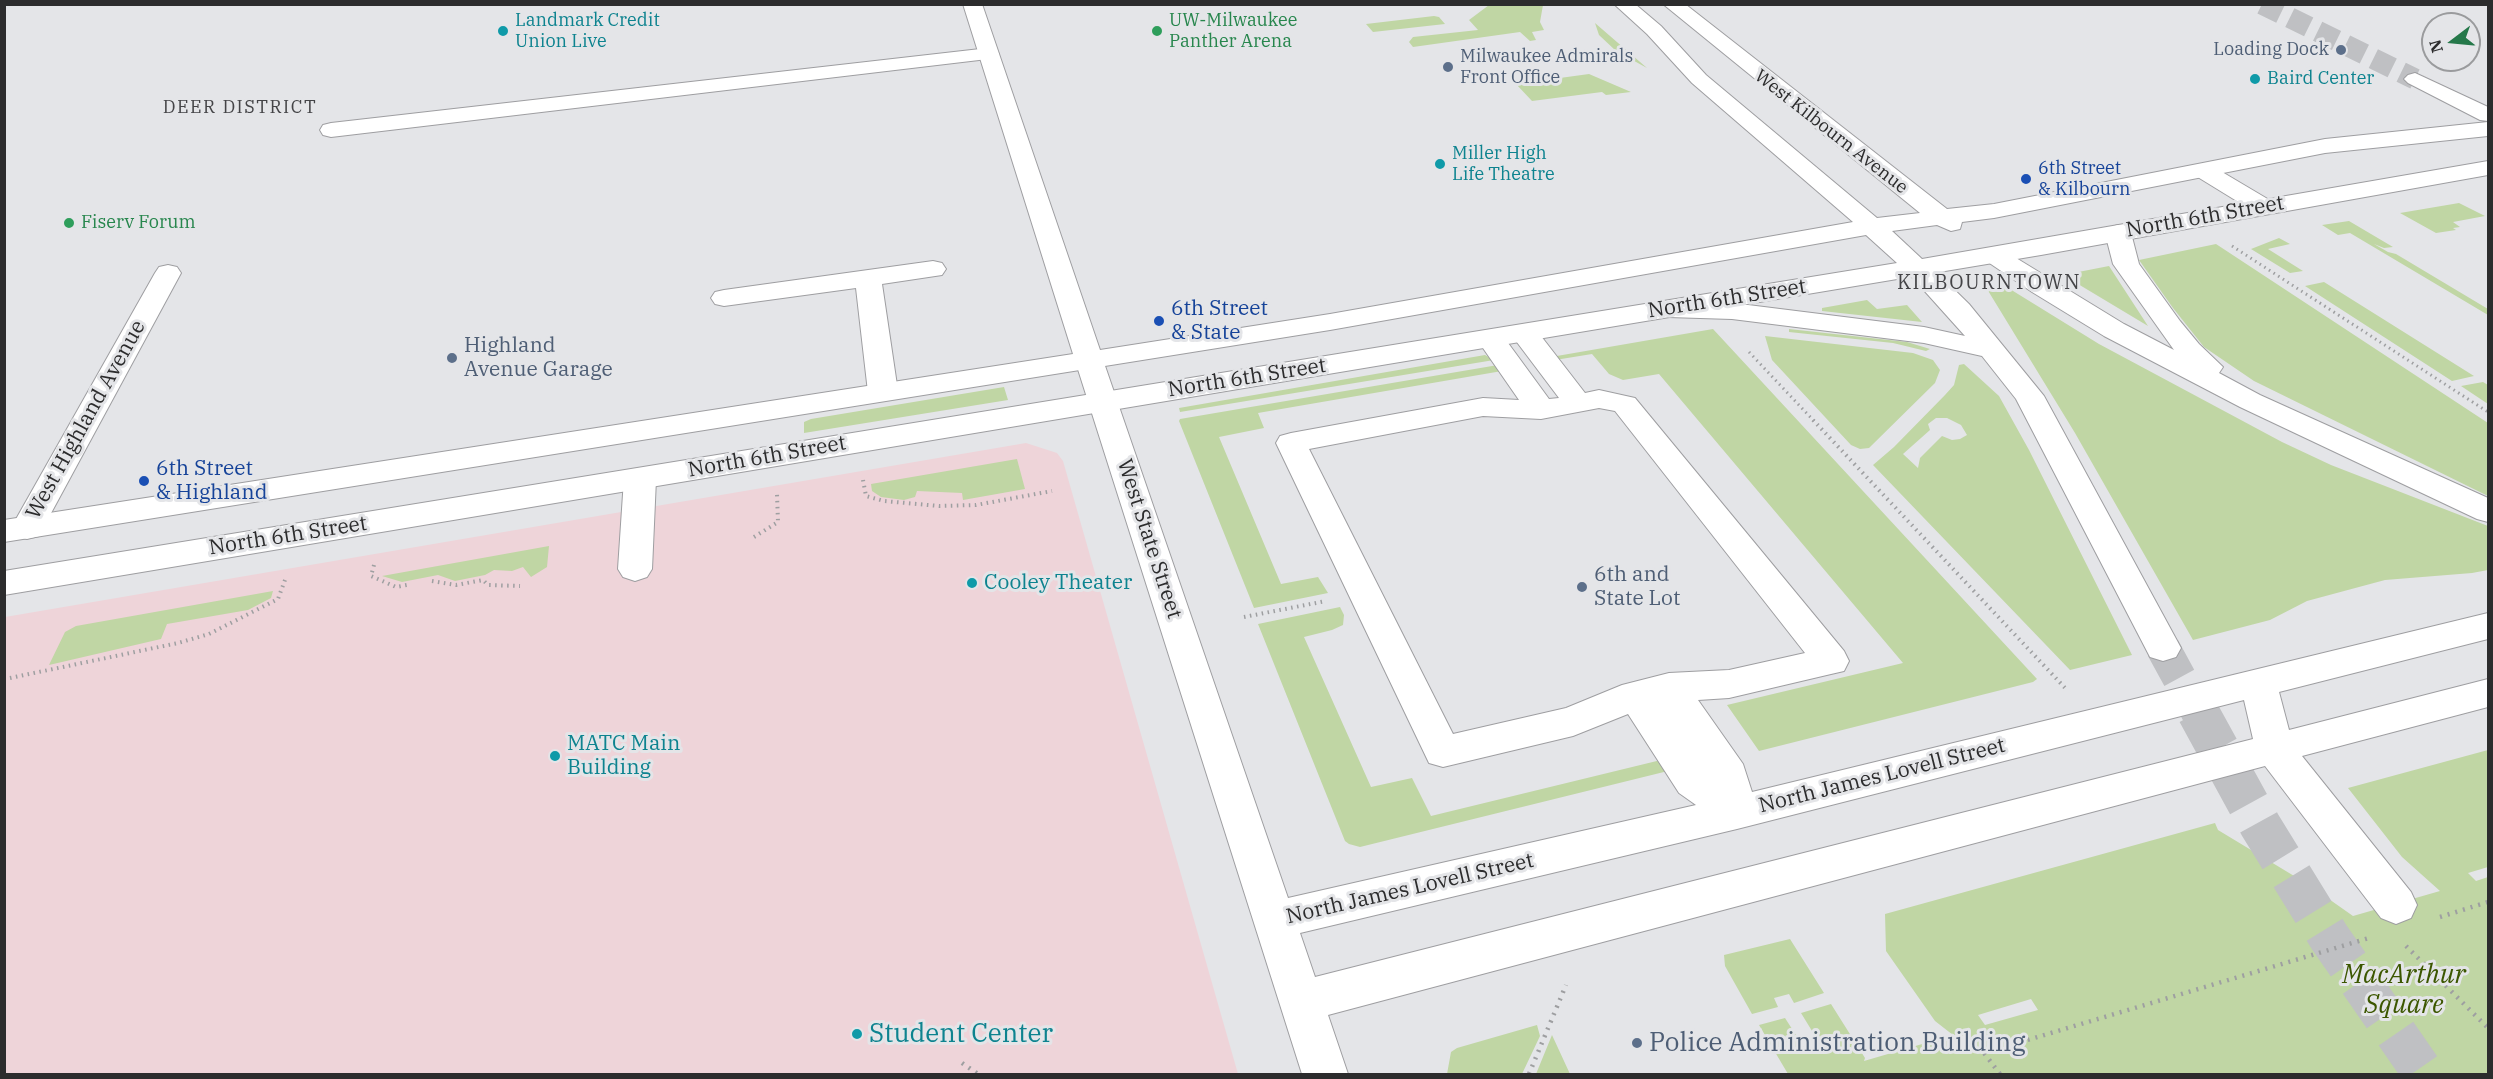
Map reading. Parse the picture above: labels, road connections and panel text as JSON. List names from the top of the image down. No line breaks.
{"streets":{"main road":["West Kilbourn Avenue","North 6th Street","West Highland Avenue","West State Street","North James Lovell Street"]},"crossings":[["West Kilbourn Avenue","North 6th Street"],["North 6th Street","West Highland Avenue"],["North 6th Street","West State Street"],["West State Street","North James Lovell Street"]],"districts":["DEER DISTRICT","KILBOURNTOWN"],"parks":["MacArthur Square"],"places":["Landmark Credit Union Live","UW-Milwaukee Panther Arena","Loading Dock","Milwaukee Admirals Front Office","Baird Center","Miller High Life Theatre","6th Street & Kilbourn","Fiserv Forum","6th Street & State","Highland Avenue Garage","6th Street & Highland","Cooley Theater","6th and State Lot","MATC Main Building","Student Center","Police Administration Building"],"north":"left"}
